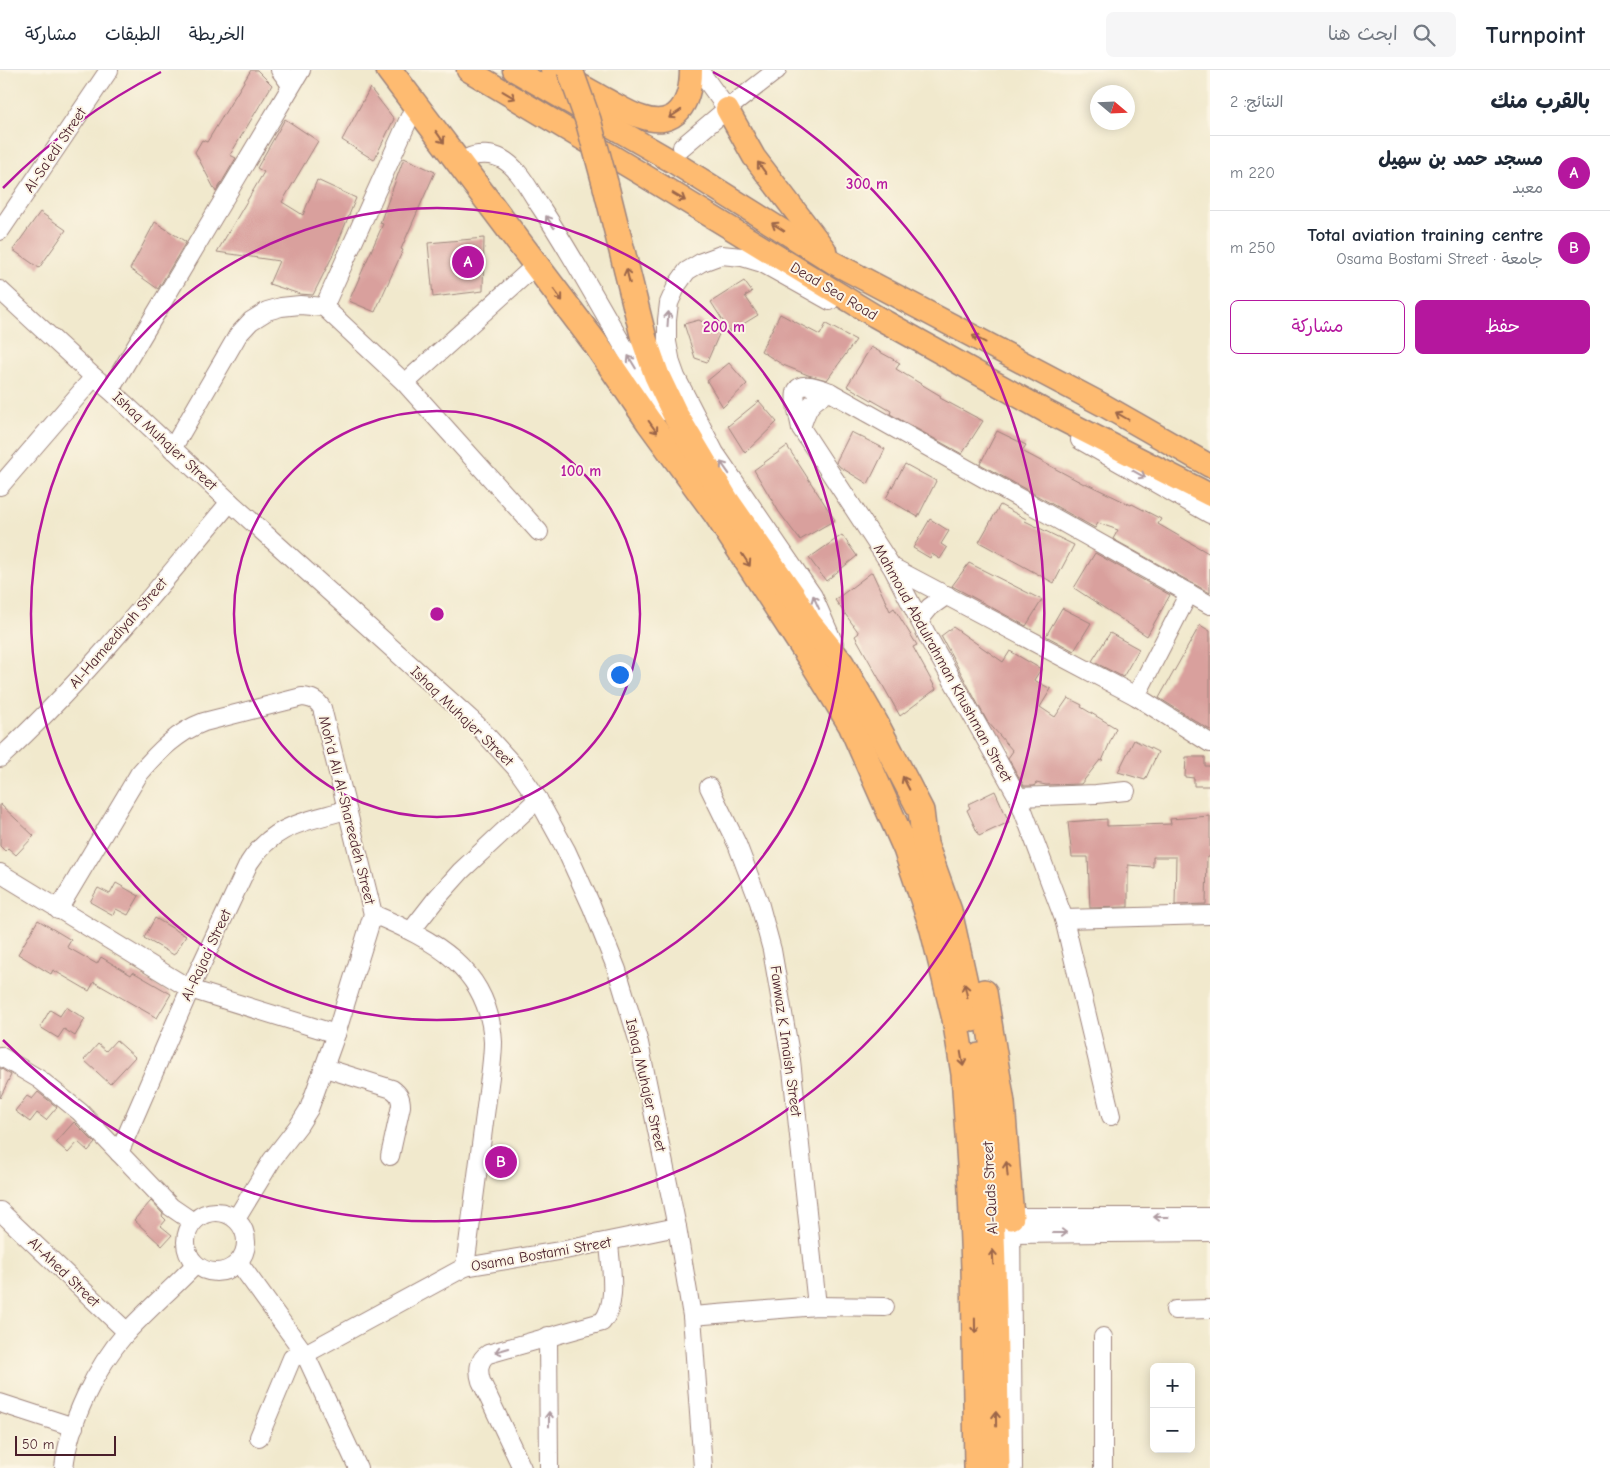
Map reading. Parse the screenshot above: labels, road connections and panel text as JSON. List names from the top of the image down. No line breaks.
{"streets":{"highway":["Al-Quds Street"],"main road":["Dead Sea Road"],"street":["Al-Sa'edi Street","Ishaq Muhajer Street","Al-Hameediyah Street","Mahmoud Abdulrahman Khushman Street","Moh'd Ali Al-Shareedeh Street","Al-Rajaa‘ Street","Fawwaz K Imaish Street","Osama Bostami Street","Al-Ahed Street"]},"crossings":[["Ishaq Muhajer Street","Al-Hameediyah Street"],["Ishaq Muhajer Street","Osama Bostami Street"],["Moh'd Ali Al-Shareedeh Street","Al-Rajaa‘ Street"]],"scale_bar":"50 m","north":"right","page":{"header":"Turnpoint","search":"ابحث هنا","nav":["الخريطة","الطبقات","مشاركة"],"heading":["بالقرب منك","النتائج: 2"],"list":[{"mark":"A","name":"مسجد حمد بن سهيل","note":"معبد","value":"220 m"},{"mark":"B","name":"Total aviation training centre","note":"جامعة · Osama Bostami Street","value":"250 m"}],"pins":["A","B"],"buttons":["حفظ","مشاركة"],"map_buttons":["+","−"],"scale":"50 m"},"rings":["300 m","200 m","100 m"]}
